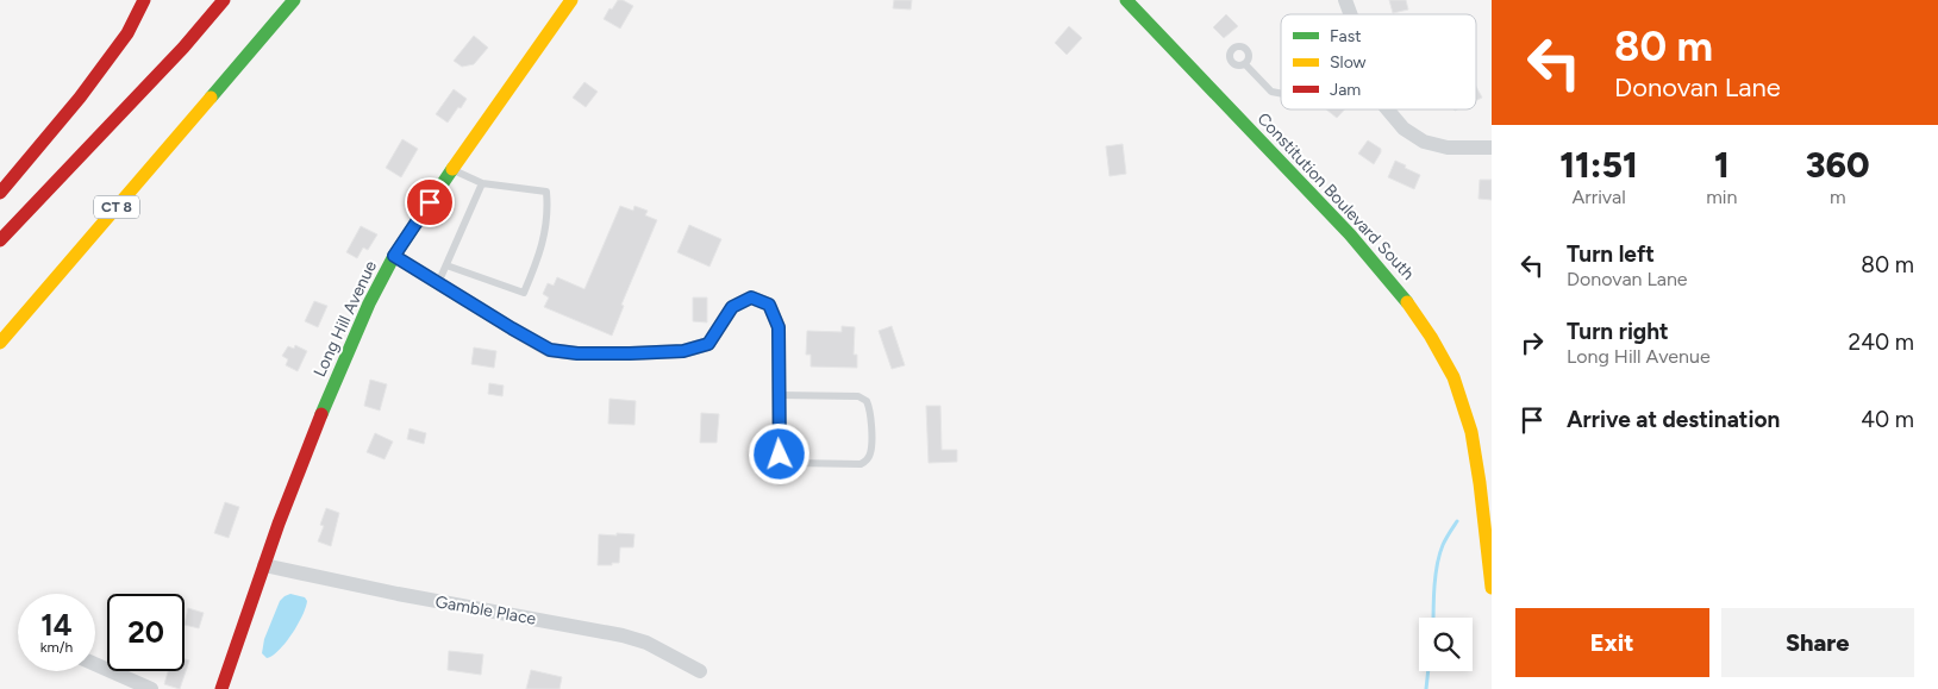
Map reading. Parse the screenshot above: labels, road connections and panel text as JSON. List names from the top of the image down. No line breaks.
{"streets":{"main road":["Constitution Boulevard South","CT 8","Long Hill Avenue"],"street":["Gamble Place"]},"crossings":[["Long Hill Avenue","Gamble Place"]],"legend":["Fast","Slow","Jam"],"page":{"turn":["80 m","Donovan Lane"],"eta":["11:51","Arrival","1","min","360","m"],"list":[{"name":"Turn left","note":"Donovan Lane","value":"80 m"},{"name":"Turn right","note":"Long Hill Avenue","value":"240 m"},{"name":"Arrive at destination","value":"40 m"}],"speed":"14 km/h","limit":"20","buttons":["Exit","Share"]}}
